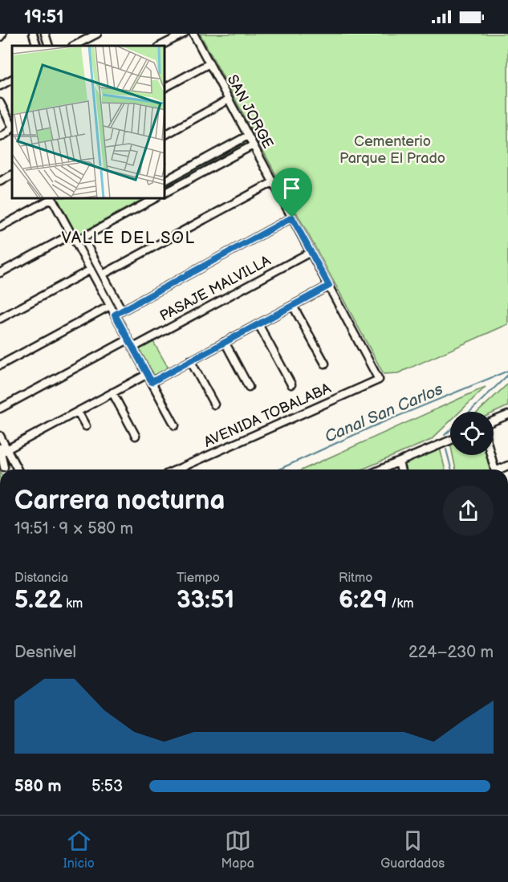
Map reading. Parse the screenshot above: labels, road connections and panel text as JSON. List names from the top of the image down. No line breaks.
{"streets":{"street":["SAN JORGE","PASAJE MALVILLA","AVENIDA TOBALABA"]},"crossings":[["SAN JORGE","PASAJE MALVILLA"],["SAN JORGE","AVENIDA TOBALABA"]],"districts":["VALLE DEL SOL"],"water":["Canal San Carlos"],"parks":["Cementerio Parque El Prado"],"page":{"status":"19:51","heading":["Carrera nocturna","19:51 · 9 × 580 m"],"stats":[["Distancia","5.22 km"],["Tiempo","33:51"],["Ritmo","6:29 /km"]],"chart":["Desnivel","224–230 m"],"list":[{"name":"580 m","note":"5:53"}],"tabs":["Inicio","Mapa","Guardados"]}}
